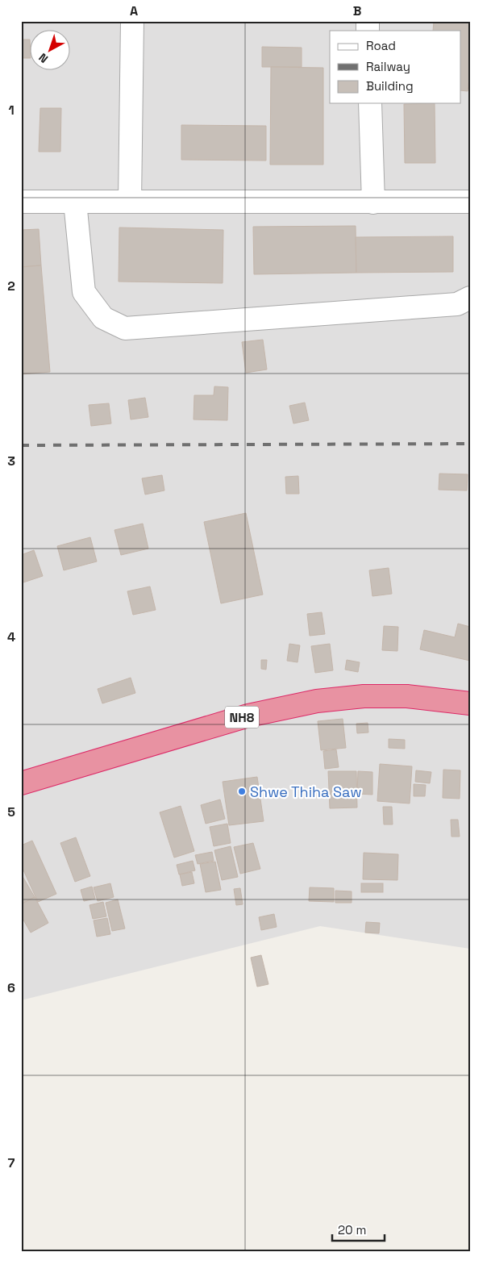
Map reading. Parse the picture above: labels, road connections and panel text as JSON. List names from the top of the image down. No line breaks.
{"streets":{"highway":["NH8"]},"places":["Shwe Thiha Saw"],"legend":["Road","Railway","Building"],"scale_bar":"20 m","north":"bottom left","grid":{"columns":["A","B"],"rows":["1","2","3","4","5","6","7"]}}
